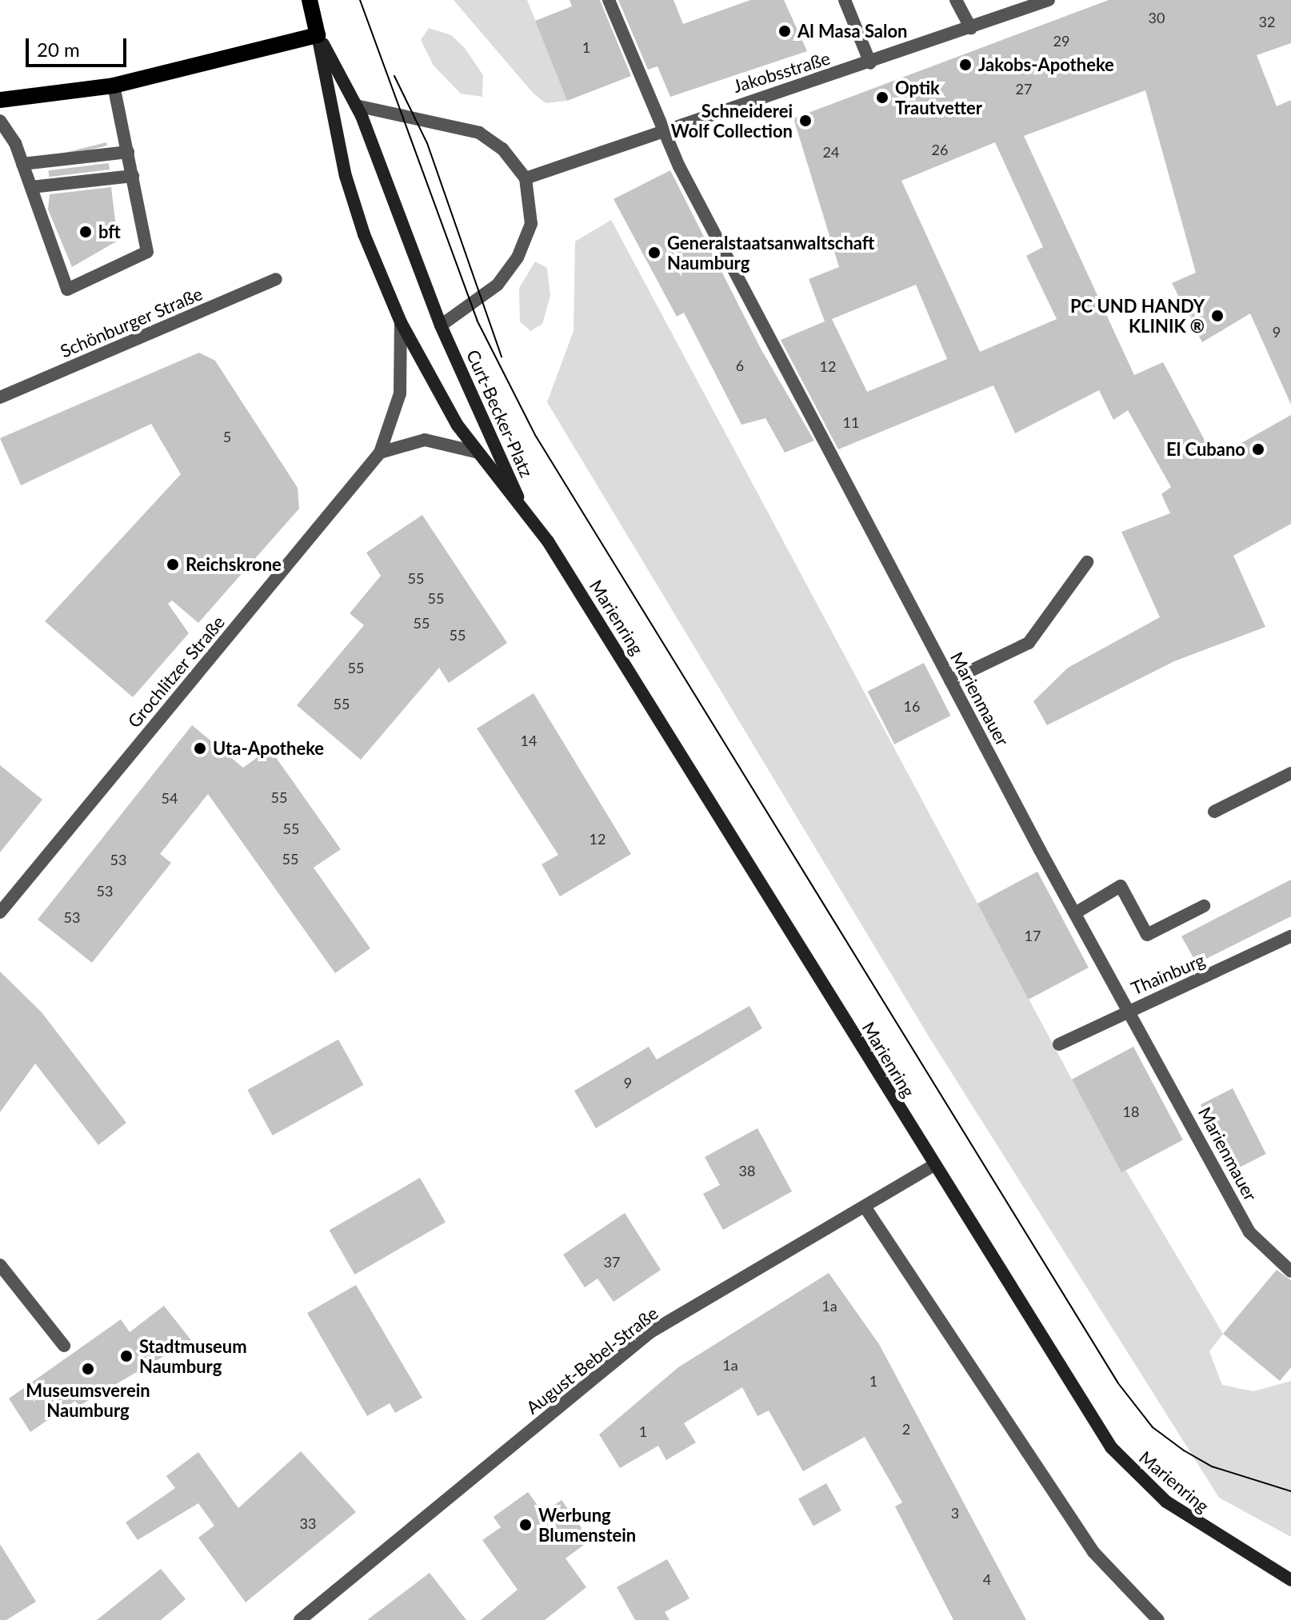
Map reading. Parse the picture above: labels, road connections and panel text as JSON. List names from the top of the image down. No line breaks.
{"streets":{"main road":["Curt-Becker-Platz","Marienring"],"street":["Jakobsstraße","Schönburger Straße","Grochlitzer Straße","Marienmauer","Thainburg","August-Bebel-Straße"]},"crossings":[["Jakobsstraße","Marienmauer"],["Curt-Becker-Platz","Marienring"],["Curt-Becker-Platz","Grochlitzer Straße"],["Marienring","August-Bebel-Straße"],["Marienmauer","Thainburg"]],"places":["Al Masa Salon","Jakobs-Apotheke","Optik Trautvetter","Schneiderei Wolf Collection","bft","Generalstaatsanwaltschaft Naumburg","PC UND HANDY KLINIK ®","El Cubano","Reichskrone","Uta-Apotheke","Stadtmuseum Naumburg","Museumsverein Naumburg","Werbung Blumenstein"],"house_numbers":["30","32","29","1","27","26","24","9","6","12","11","5","55","55","55","55","55","55","16","14","55","54","55","12","55","53","53","53","17","9","18","38","37","1a","1a","1","2","1","3","33","4"],"scale_bar":"20 m"}
